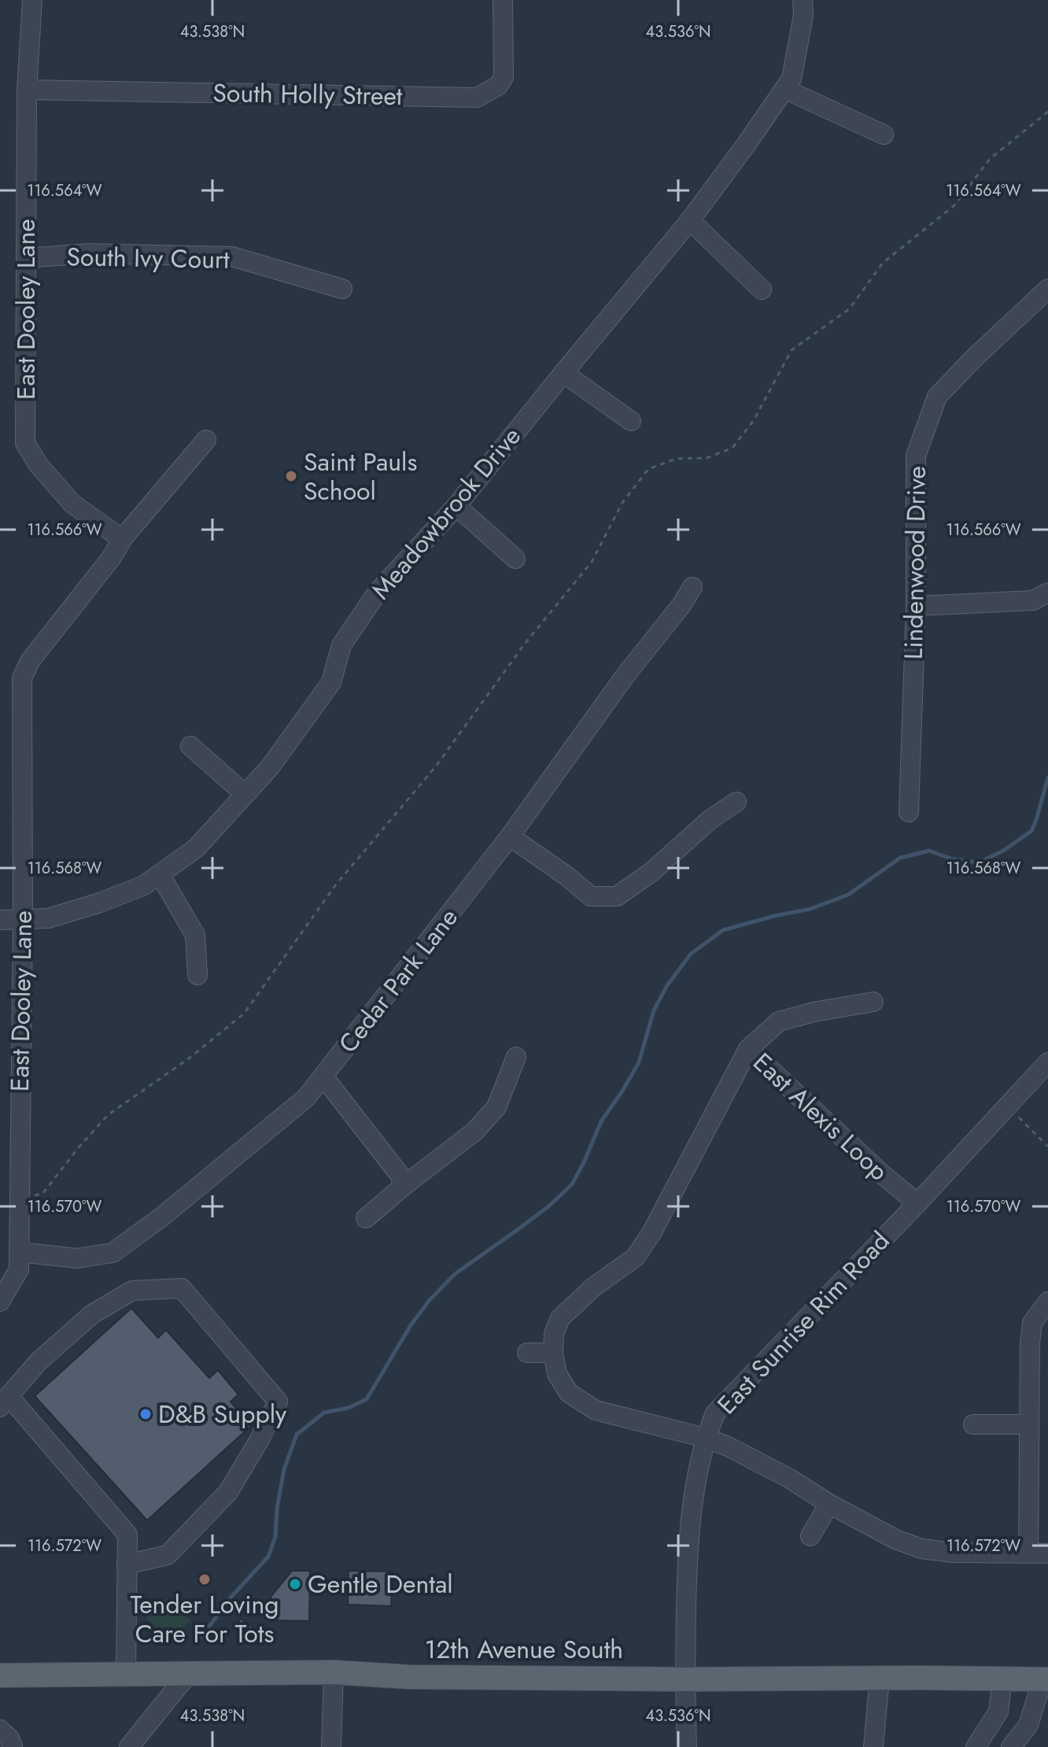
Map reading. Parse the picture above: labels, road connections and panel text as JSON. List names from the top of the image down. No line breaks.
{"streets":{"main road":["12th Avenue South"],"street":["South Holly Street","South Ivy Court","East Dooley Lane","Meadowbrook Drive","Lindenwood Drive","Cedar Park Lane","East Alexis Loop","East Sunrise Rim Road"]},"crossings":[["South Holly Street","East Dooley Lane"],["South Ivy Court","East Dooley Lane"],["East Dooley Lane","Meadowbrook Drive"],["East Dooley Lane","Cedar Park Lane"],["East Alexis Loop","East Sunrise Rim Road"],["East Sunrise Rim Road","12th Avenue South"]],"places":["Saint Pauls School","D&B Supply","Tender Loving Care For Tots","Gentle Dental"],"coordinates":["43.538°N","43.536°N","116.564°W","116.566°W","116.568°W","116.570°W","116.572°W"]}
